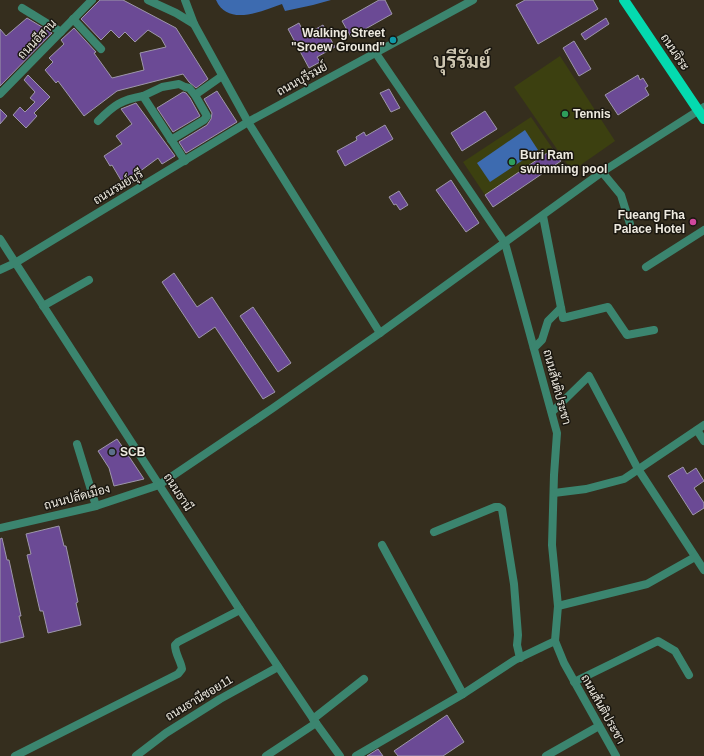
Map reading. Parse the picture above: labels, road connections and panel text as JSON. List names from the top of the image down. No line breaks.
{"streets":{"main road":["ถนนจิระ"],"street":["ถนนอีสาน","ถนนบุรีรมย์","ถนนรมย์บุรี","ถนนสันติประชา","ถนนธานี","ถนนปลัดเมือง","ถนนธานีซอย11"]},"crossings":[["ถนนจิระ","ถนนปลัดเมือง"],["ถนนบุรีรมย์","ถนนรมย์บุรี"],["ถนนบุรีรมย์","ถนนสันติประชา"],["ถนนรมย์บุรี","ถนนธานี"],["ถนนสันติประชา","ถนนปลัดเมือง"],["ถนนธานี","ถนนปลัดเมือง"],["ถนนธานี","ถนนธานีซอย11"]],"districts":["บุรีรัมย์"],"places":["Walking Street \"Sroew Ground\"","Tennis","Buri Ram swimming pool","Fueang Fha Palace Hotel","SCB"]}
